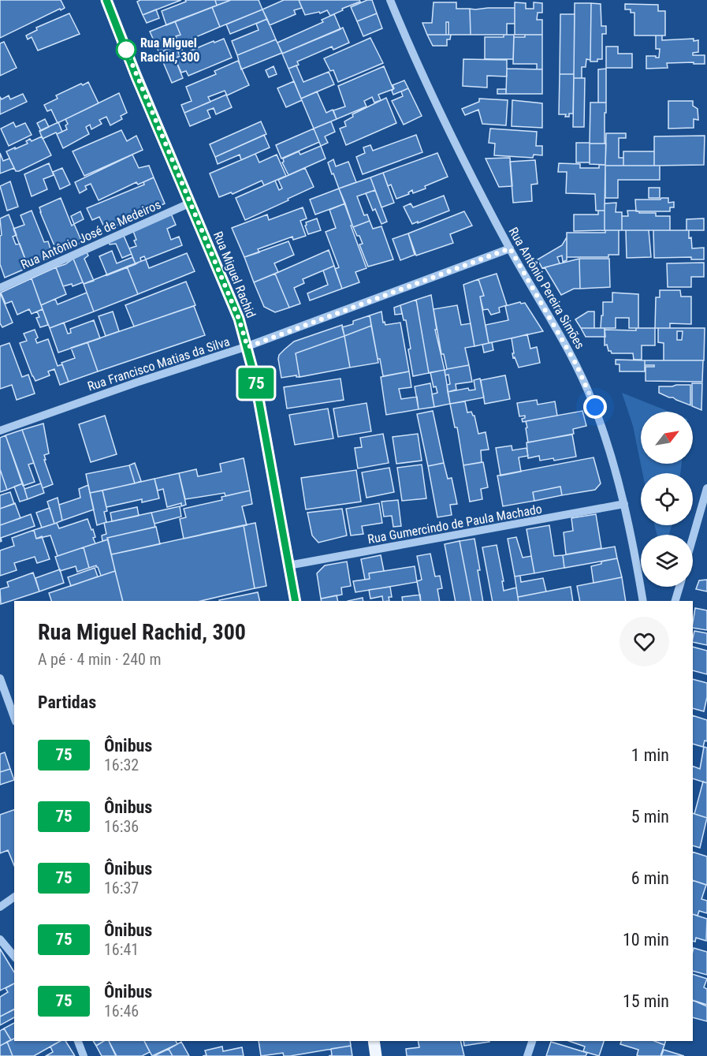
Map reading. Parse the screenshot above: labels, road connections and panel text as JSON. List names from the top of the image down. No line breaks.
{"streets":{"main road":["Rua Miguel Rachid"],"street":["Rua Antônio José de Medeiros","Rua Antônio Pereira Simões","Rua Francisco Matias da Silva","Rua Gumercindo de Paula Machado"]},"crossings":[["Rua Antônio José de Medeiros","Rua Miguel Rachid"],["Rua Miguel Rachid","Rua Francisco Matias da Silva"],["Rua Miguel Rachid","Rua Gumercindo de Paula Machado"],["Rua Antônio Pereira Simões","Rua Francisco Matias da Silva"],["Rua Antônio Pereira Simões","Rua Gumercindo de Paula Machado"]],"places":["Rua Miguel Rachid, 300"],"lines":["bus line 75"],"north":"top right","page":{"on_map":"75","heading":[["Rua Miguel Rachid, 300","A pé · 4 min · 240 m"],"Partidas"],"list":[{"mark":"75","name":"Ônibus","note":"16:32","value":"1 min"},{"mark":"75","name":"Ônibus","note":"16:36","value":"5 min"},{"mark":"75","name":"Ônibus","note":"16:37","value":"6 min"},{"mark":"75","name":"Ônibus","note":"16:41","value":"10 min"},{"mark":"75","name":"Ônibus","note":"16:46","value":"15 min"}]}}
